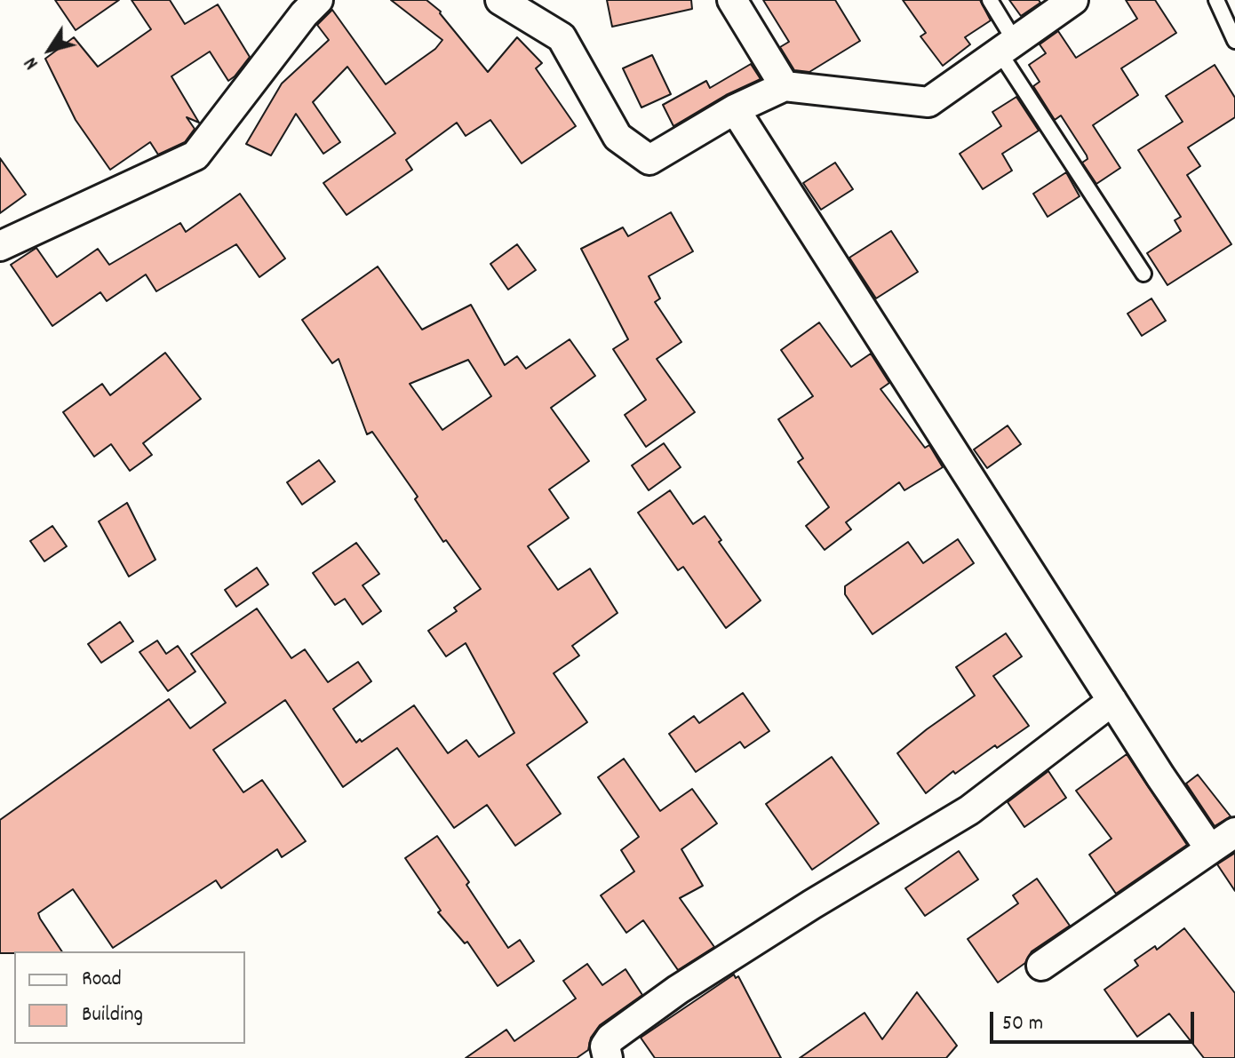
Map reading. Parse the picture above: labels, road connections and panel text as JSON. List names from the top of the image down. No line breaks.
{"legend":["Road","Building"],"scale_bar":"50 m","north":"bottom left"}
